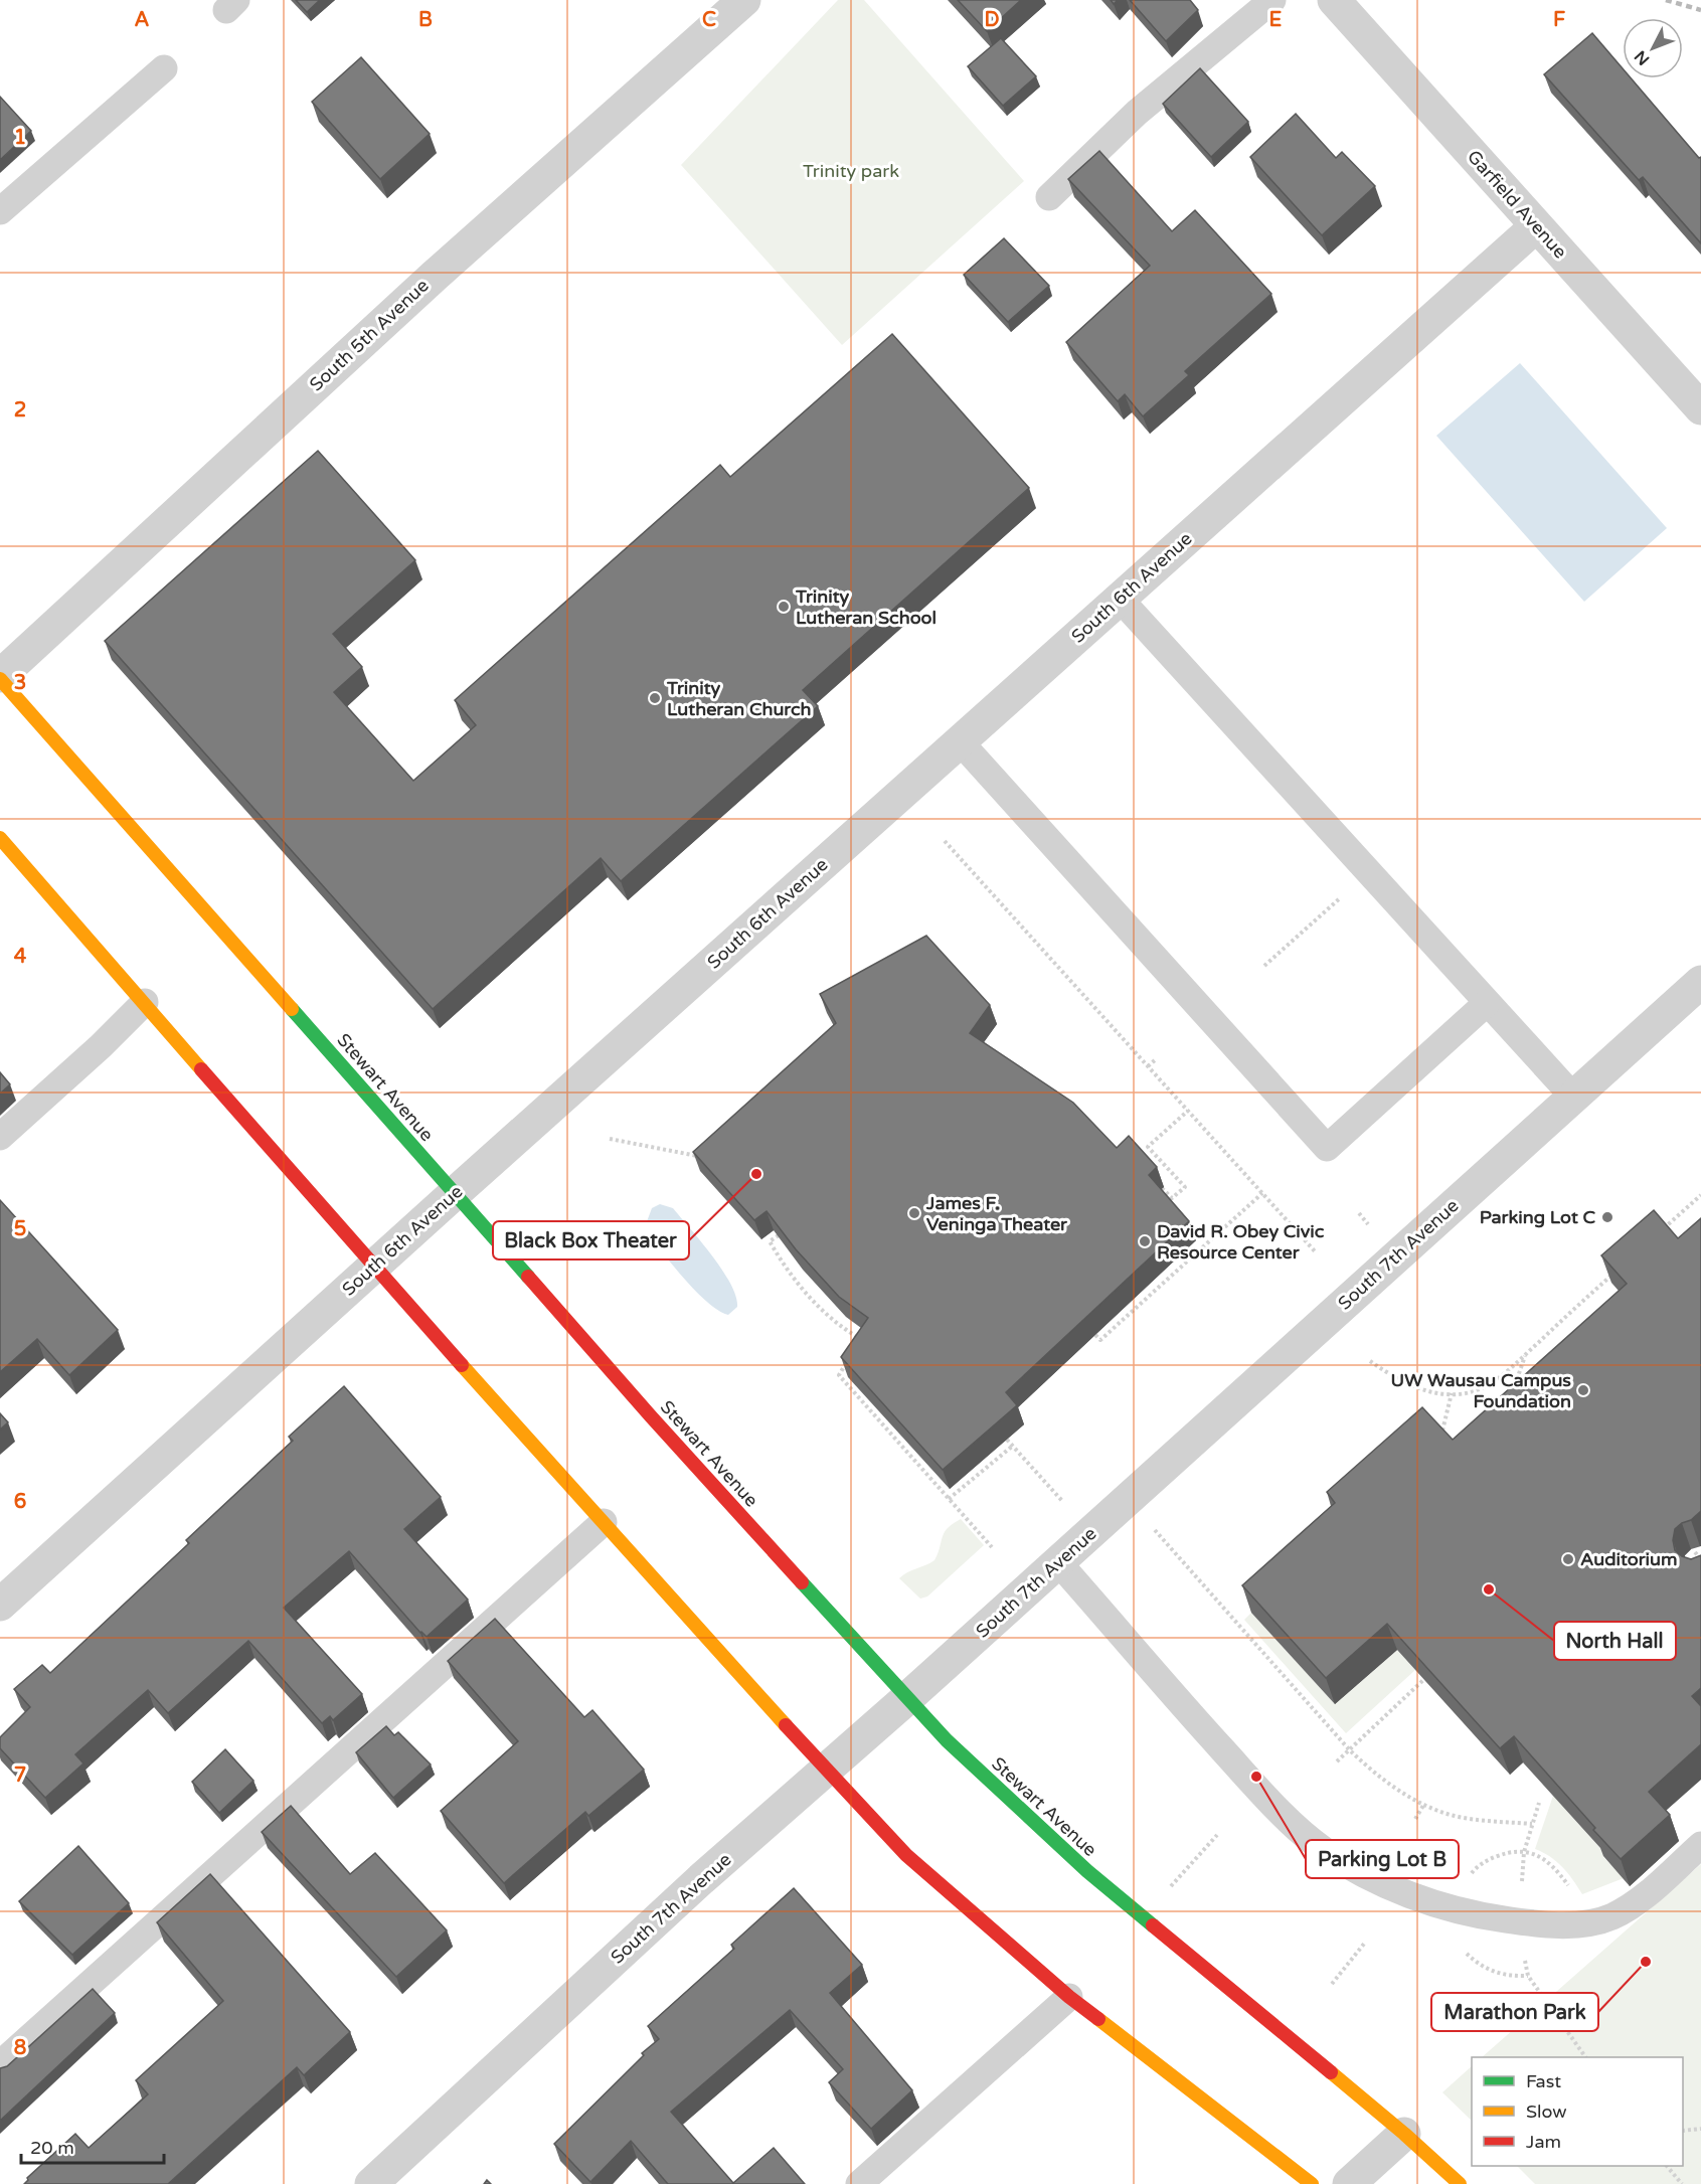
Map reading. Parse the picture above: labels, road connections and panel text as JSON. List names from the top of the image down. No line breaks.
{"streets":{"main road":["Stewart Avenue"],"street":["Garfield Avenue","South 5th Avenue","South 6th Avenue","South 7th Avenue"]},"crossings":[["Garfield Avenue","South 6th Avenue"],["South 5th Avenue","Stewart Avenue"],["South 6th Avenue","Stewart Avenue"],["Stewart Avenue","South 7th Avenue"]],"parks":["Trinity park"],"places":["Trinity Lutheran School","Trinity Lutheran Church","Black Box Theater","James F. Veninga Theater","Parking Lot C","David R. Obey Civic Resource Center","UW Wausau Campus Foundation","Auditorium","North Hall","Parking Lot B","Marathon Park"],"legend":["Fast","Slow","Jam"],"scale_bar":"20 m","north":"bottom left","grid":{"columns":["A","B","C","D","E","F"],"rows":["1","2","3","4","5","6","7","8"]}}
